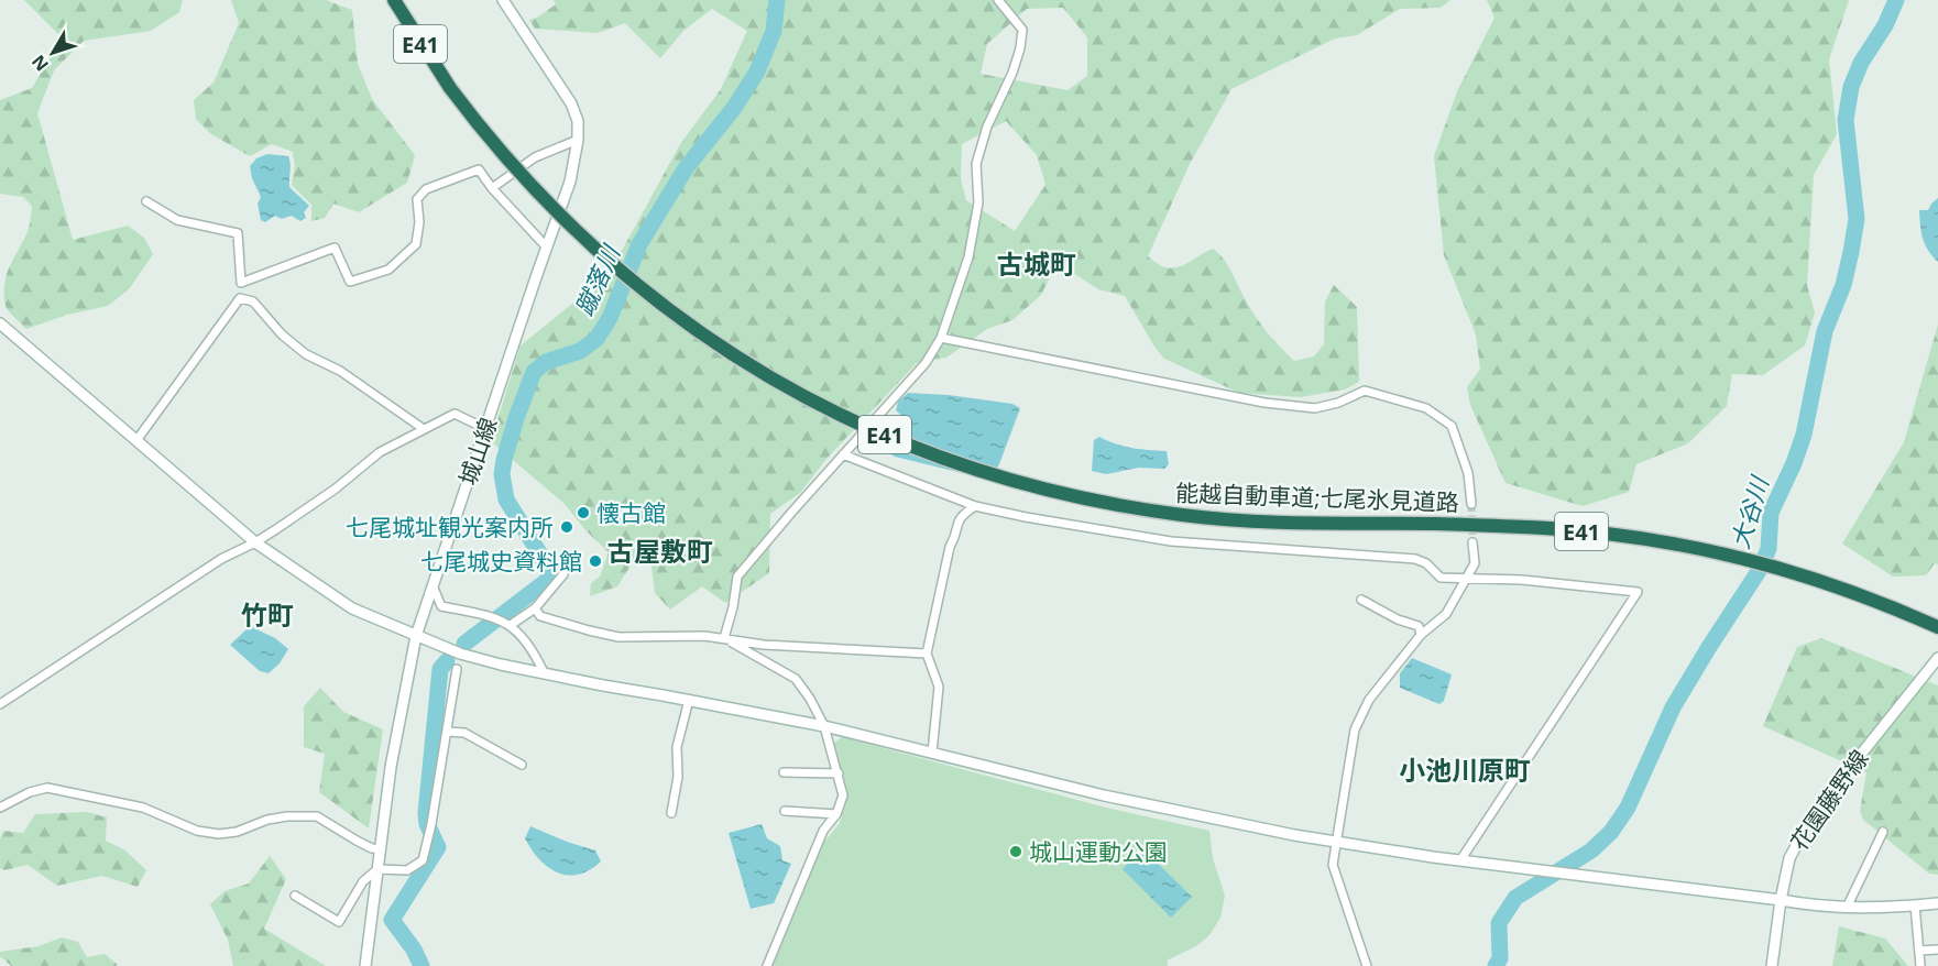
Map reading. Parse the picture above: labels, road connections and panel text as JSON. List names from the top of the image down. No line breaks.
{"streets":{"highway":["E41","能越自動車道;七尾氷見道路"],"street":["城山線","花園藤野線"]},"districts":["古城町","古屋敷町","竹町","小池川原町"],"water":["蹴落川","大谷川"],"places":["懐古館","七尾城址観光案内所","七尾城史資料館","城山運動公園"],"north":"bottom left"}
